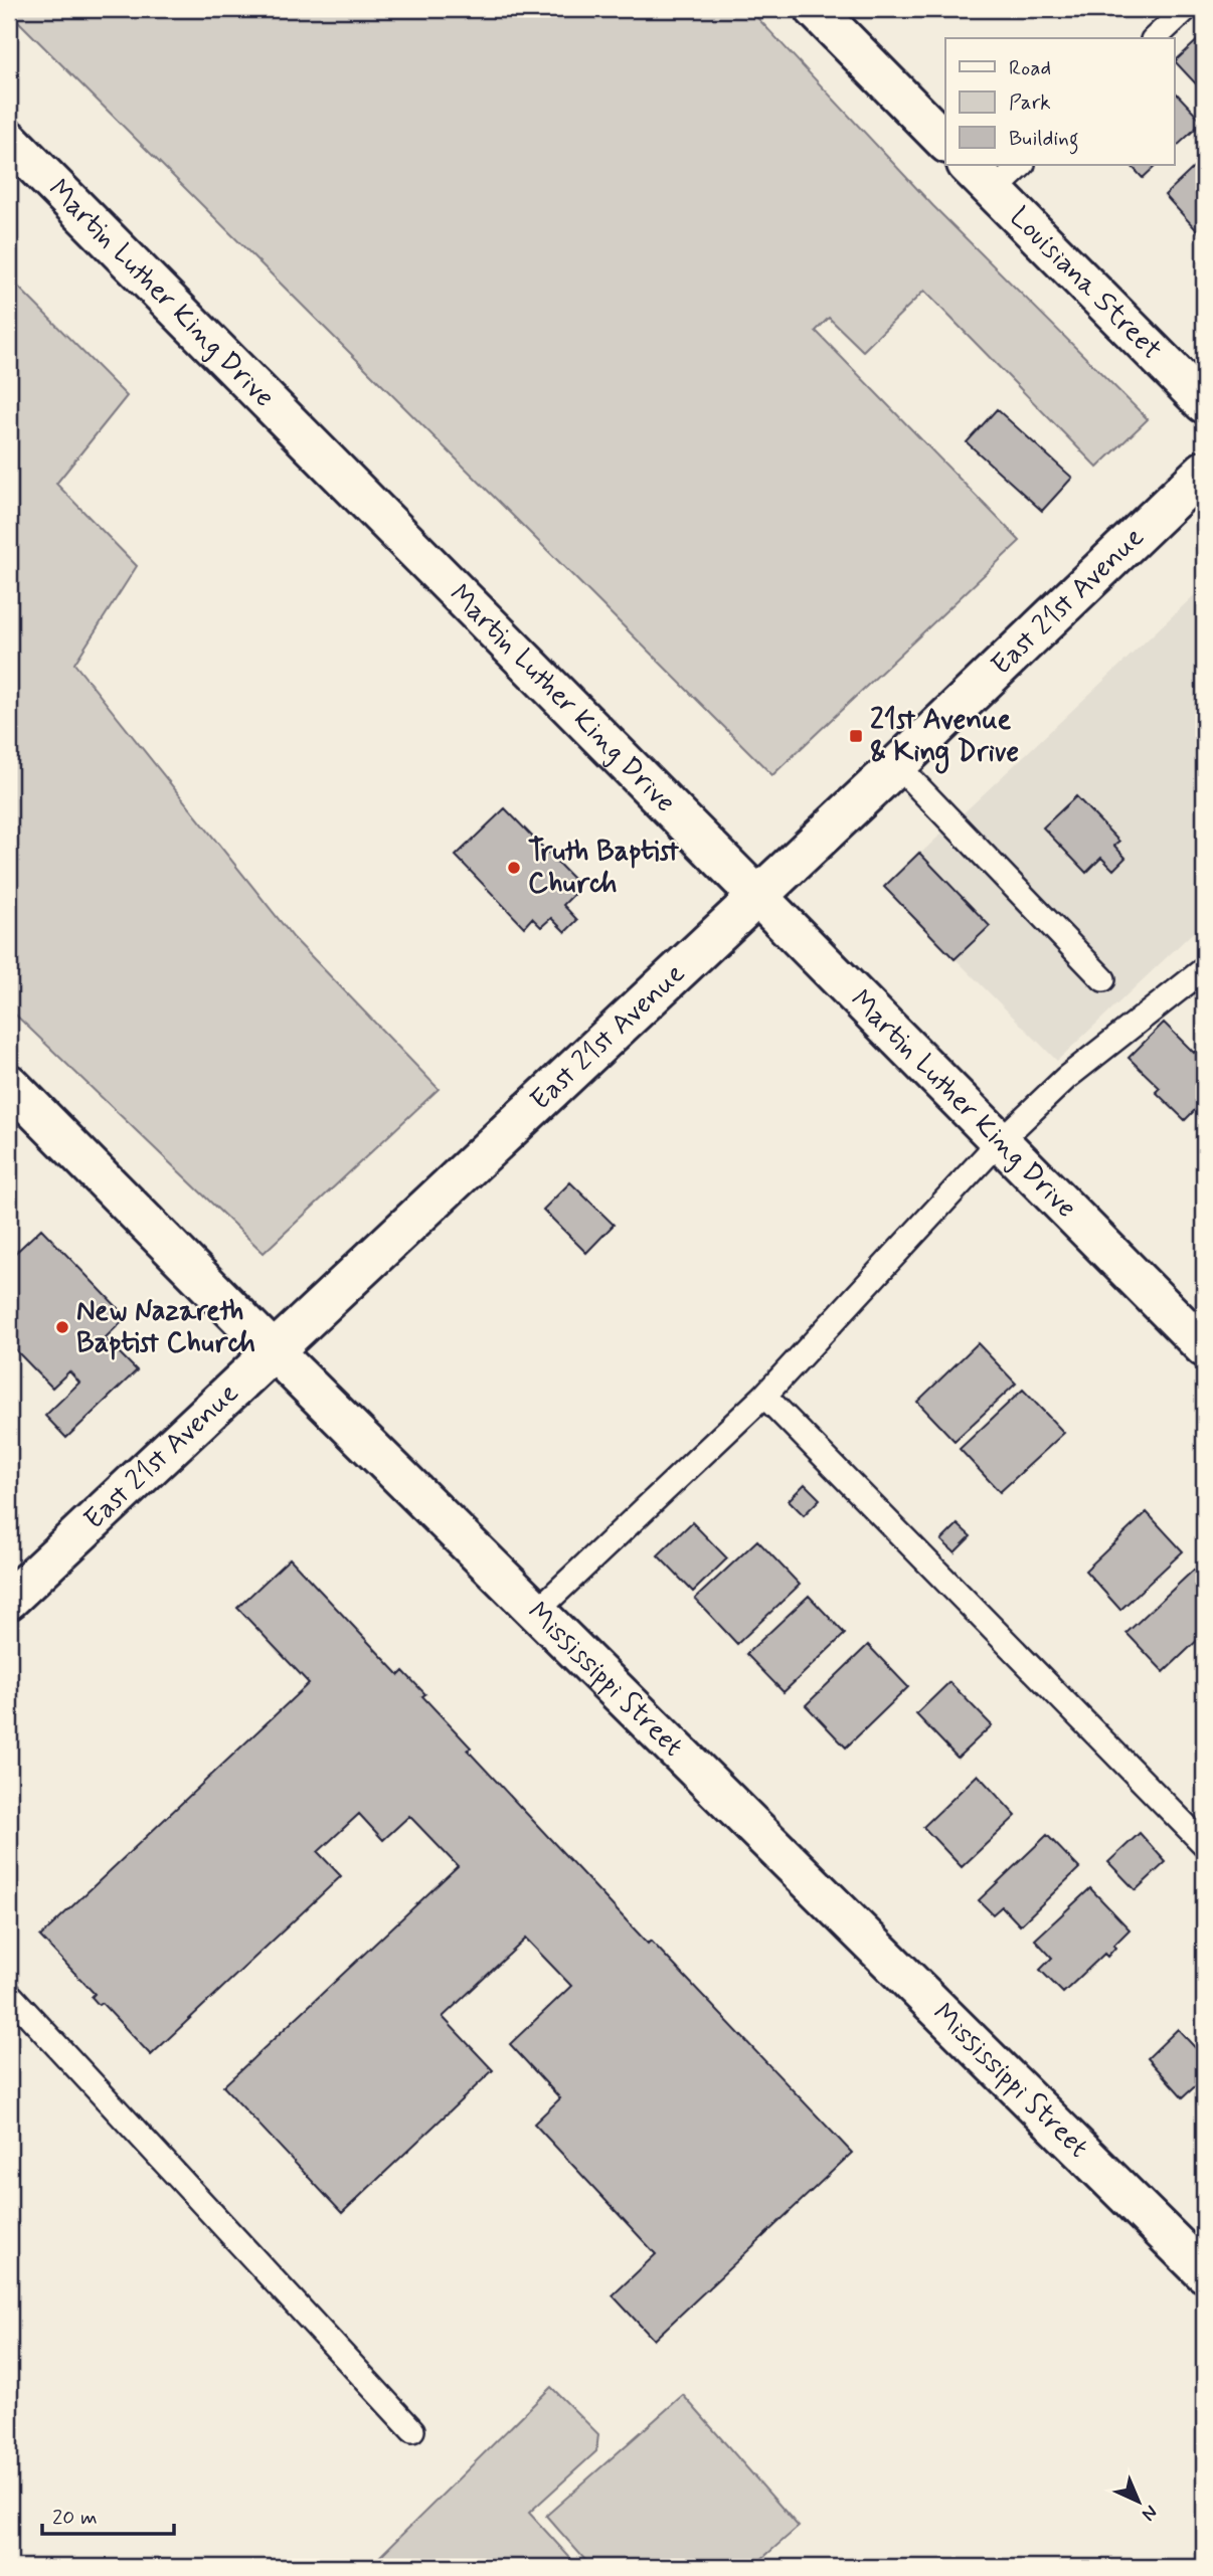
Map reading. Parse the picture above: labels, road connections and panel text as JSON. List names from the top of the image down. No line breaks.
{"streets":{"street":["Louisiana Street","Martin Luther King Drive","East 21st Avenue","Mississippi Street"]},"crossings":[["Martin Luther King Drive","East 21st Avenue"],["East 21st Avenue","Mississippi Street"]],"places":{"transit":["21st Avenue & King Drive"],"other":["Truth Baptist Church","New Nazareth Baptist Church"]},"legend":["Road","Park","Building"],"scale_bar":"20 m","north":"bottom right"}
